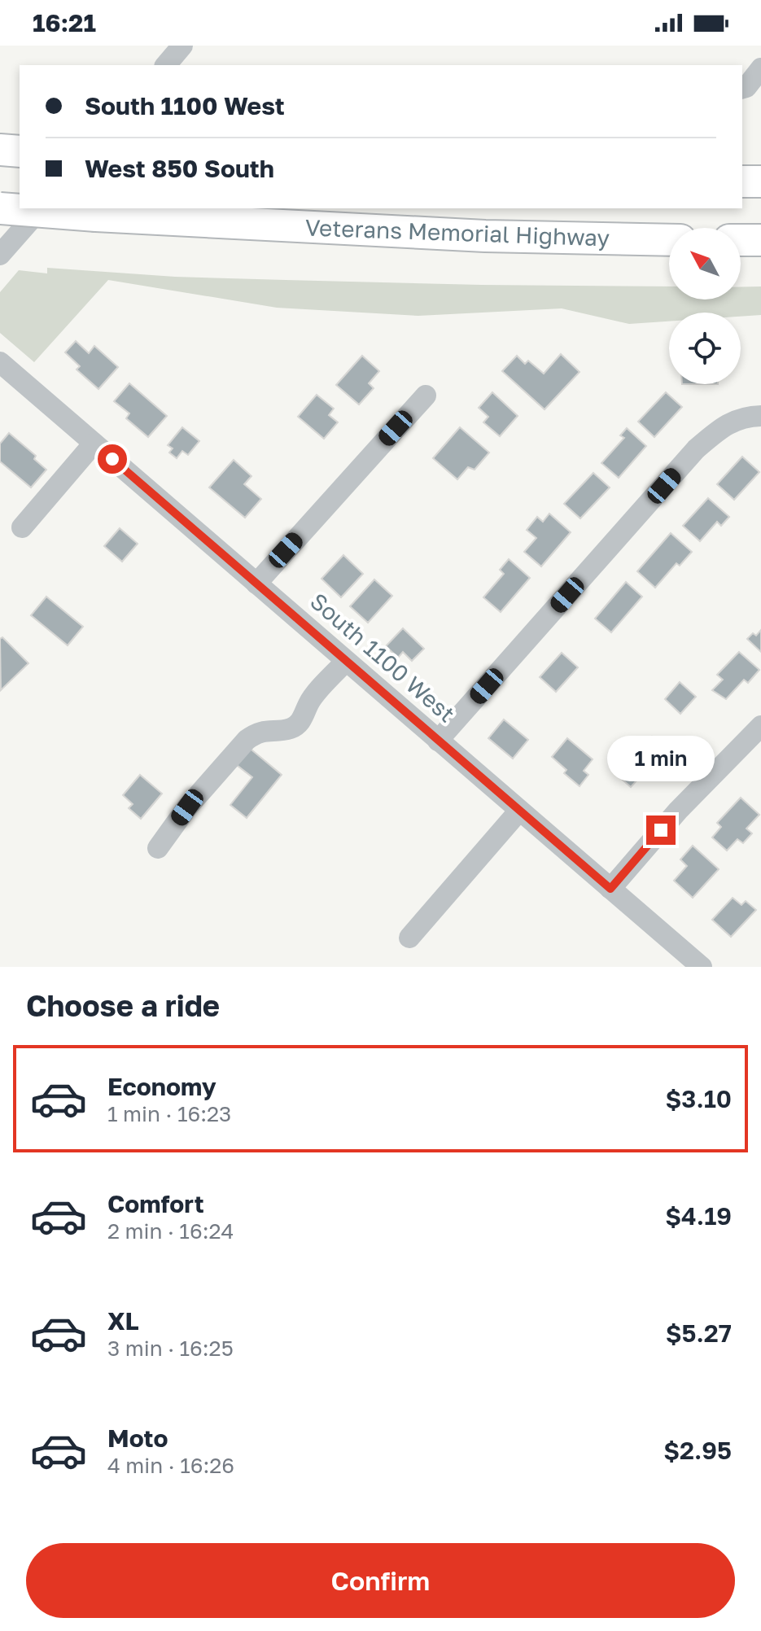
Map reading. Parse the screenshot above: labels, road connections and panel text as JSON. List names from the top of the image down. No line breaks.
{"streets":{"highway":["Veterans Memorial Highway"],"street":["South 1100 West"]},"north":"top left","page":{"status":"16:21","banner":["South 1100 West","West 850 South"],"bubble":"1 min","heading":"Choose a ride","list":[{"name":"Economy","note":"1 min · 16:23","value":"$3.10"},{"name":"Comfort","note":"2 min · 16:24","value":"$4.19"},{"name":"XL","note":"3 min · 16:25","value":"$5.27"},{"name":"Moto","note":"4 min · 16:26","value":"$2.95"}],"buttons":"Confirm"}}
